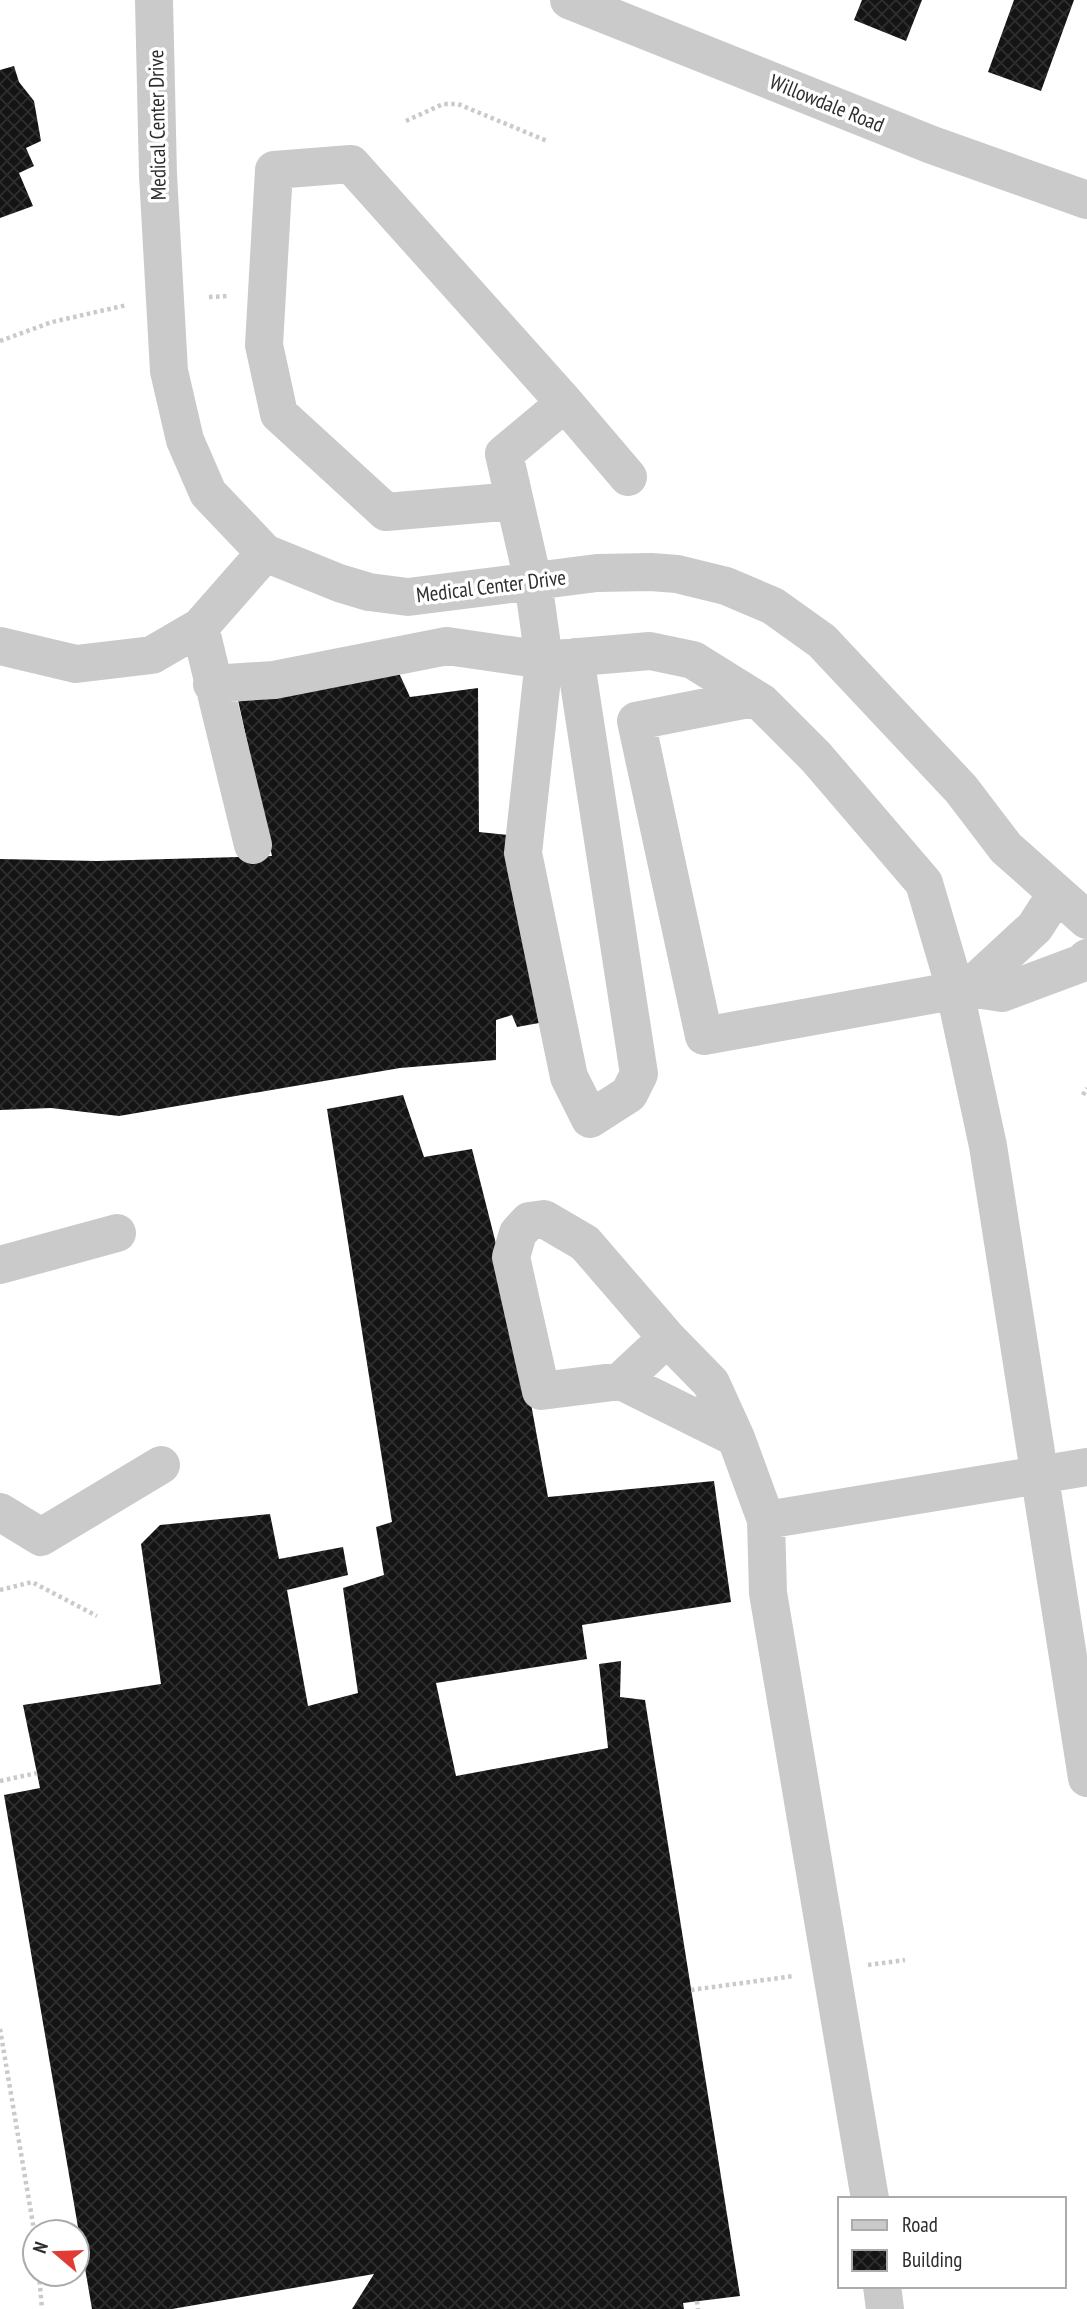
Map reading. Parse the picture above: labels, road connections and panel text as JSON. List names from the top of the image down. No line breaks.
{"streets":{"street":["Willowdale Road","Medical Center Drive"]},"legend":["Road","Building"],"north":"left"}
